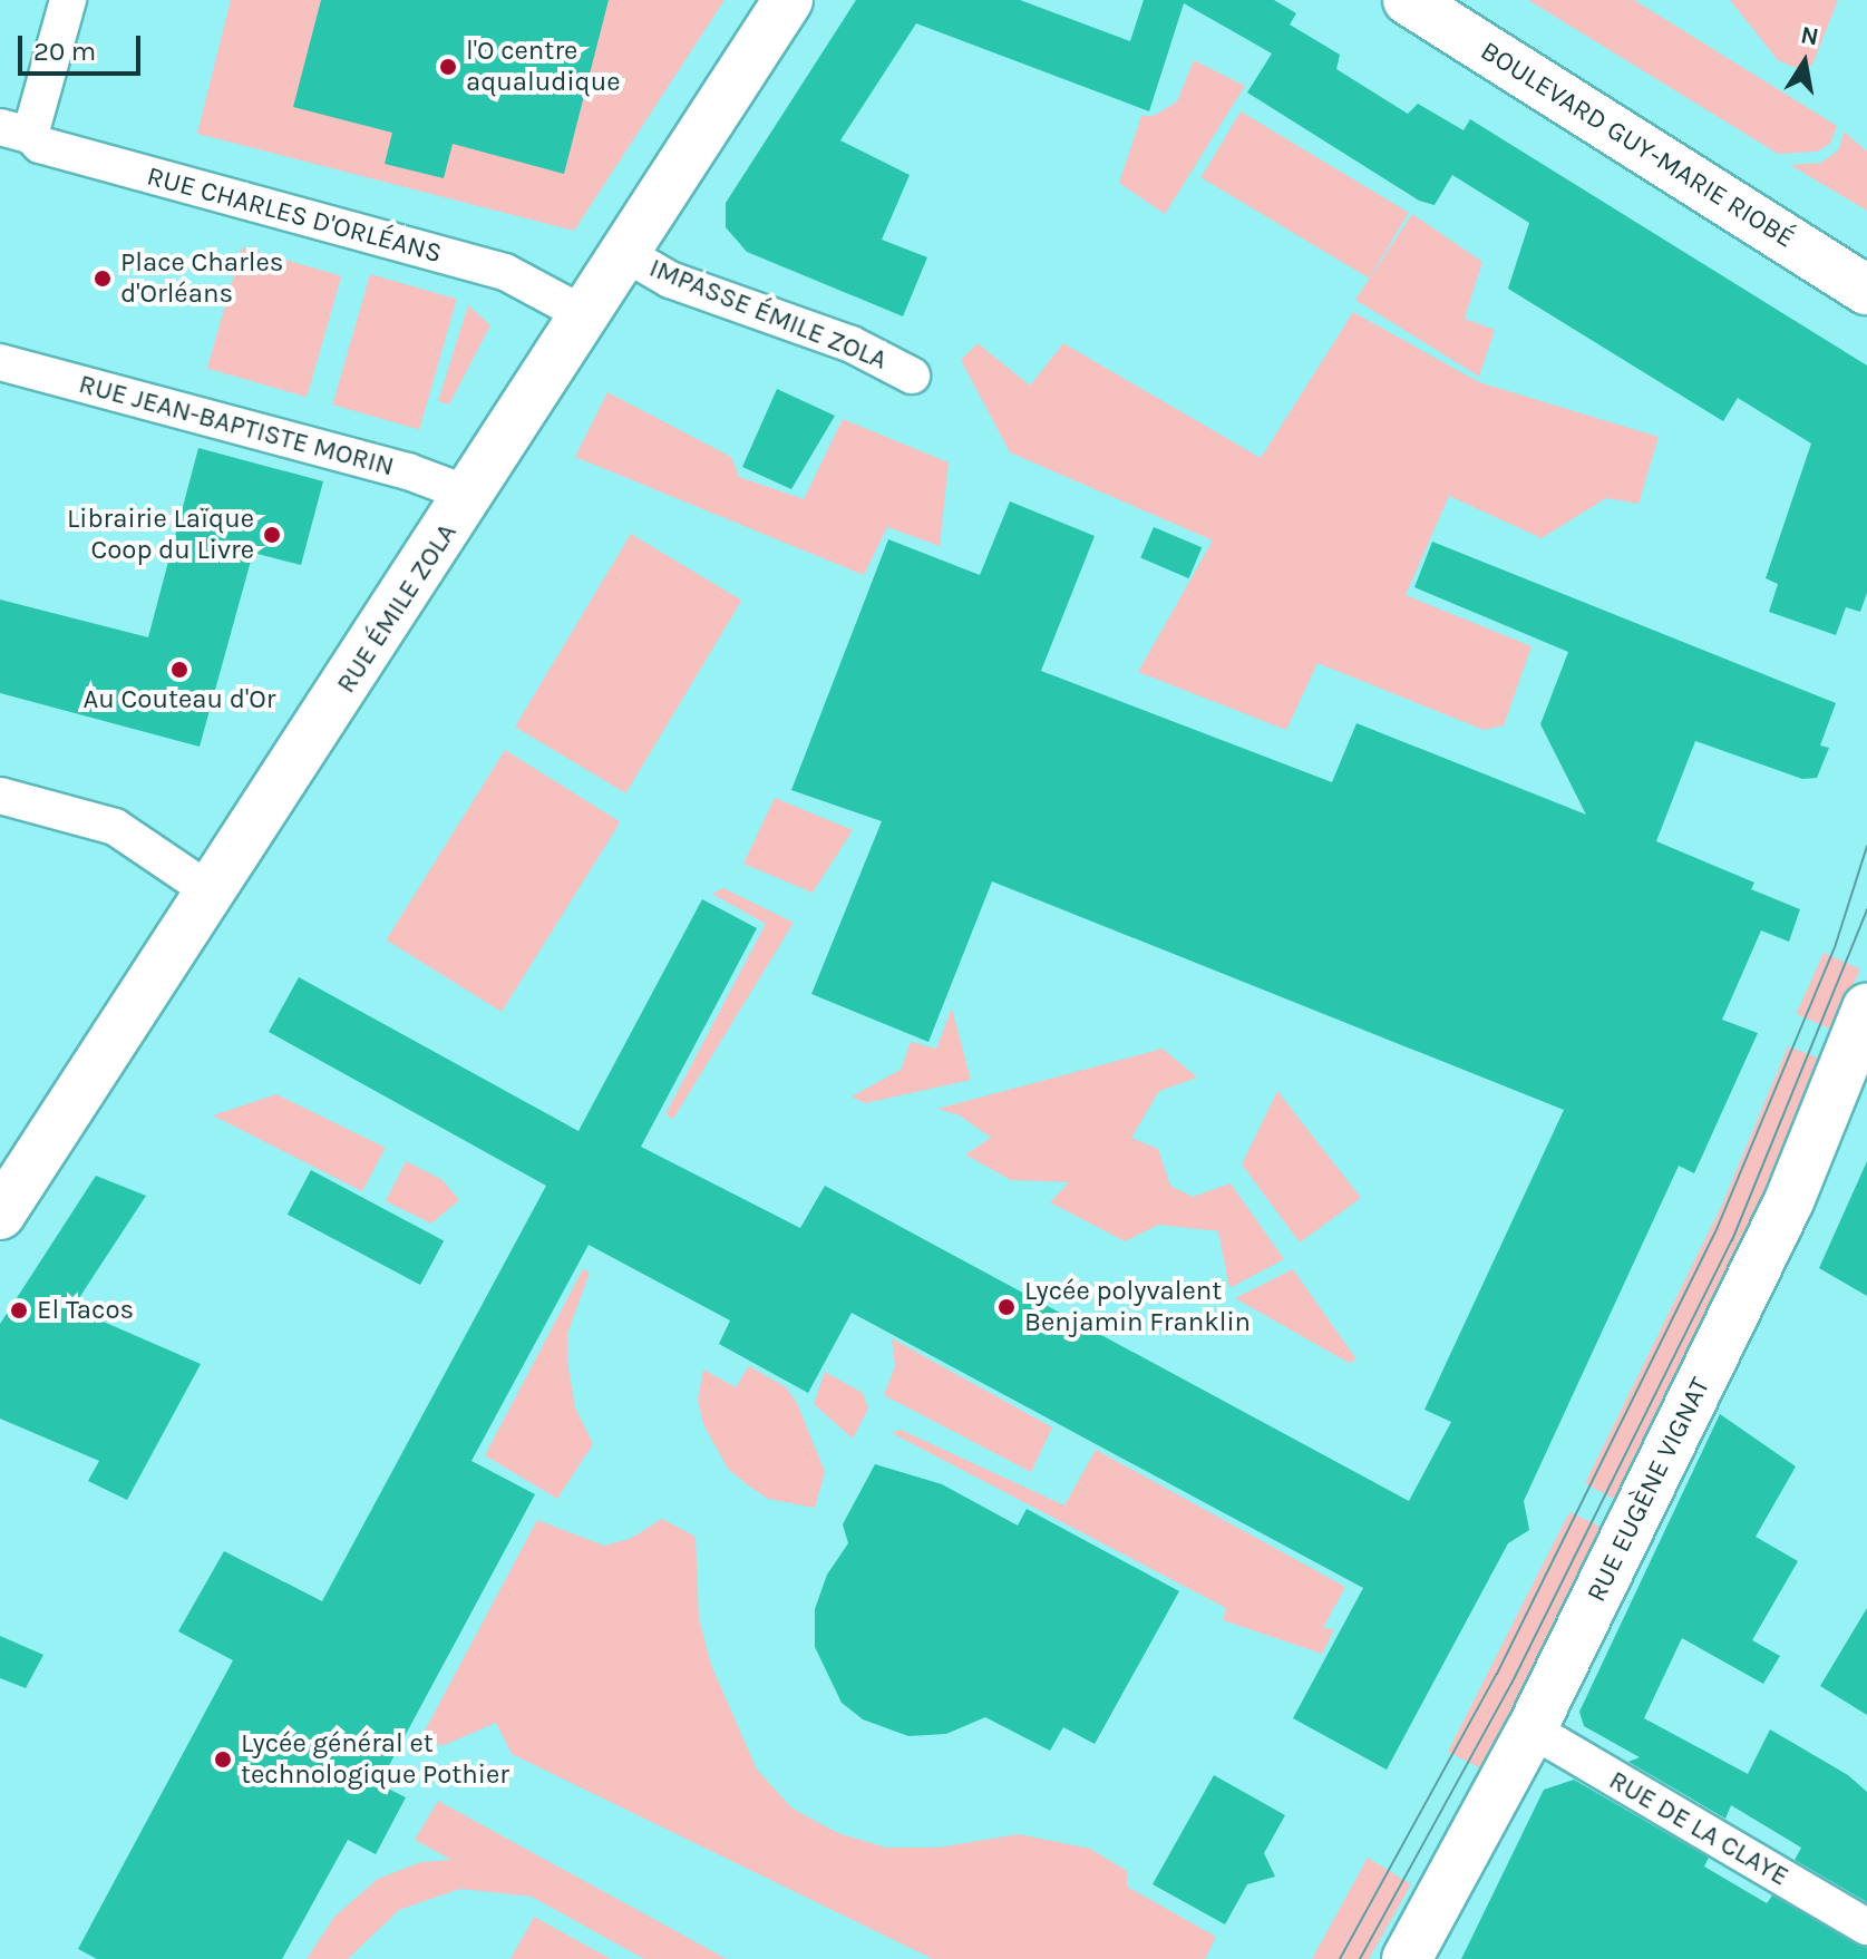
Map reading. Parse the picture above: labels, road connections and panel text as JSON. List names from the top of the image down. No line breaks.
{"streets":{"street":["BOULEVARD GUY-MARIE RIOBÉ","RUE CHARLES D'ORLÉANS","IMPASSE ÉMILE ZOLA","RUE JEAN-BAPTISTE MORIN","RUE ÉMILE ZOLA","RUE EUGÈNE VIGNAT","RUE DE LA CLAYE"]},"crossings":[["RUE CHARLES D'ORLÉANS","RUE ÉMILE ZOLA"],["IMPASSE ÉMILE ZOLA","RUE ÉMILE ZOLA"],["RUE JEAN-BAPTISTE MORIN","RUE ÉMILE ZOLA"],["RUE EUGÈNE VIGNAT","RUE DE LA CLAYE"]],"places":["l'O centre aqualudique","Place Charles d'Orléans","Librairie Laïque Coop du Livre","Au Couteau d'Or","Lycée polyvalent Benjamin Franklin","El Tacos","Lycée général et technologique Pothier"],"scale_bar":"20 m","north":"top"}
